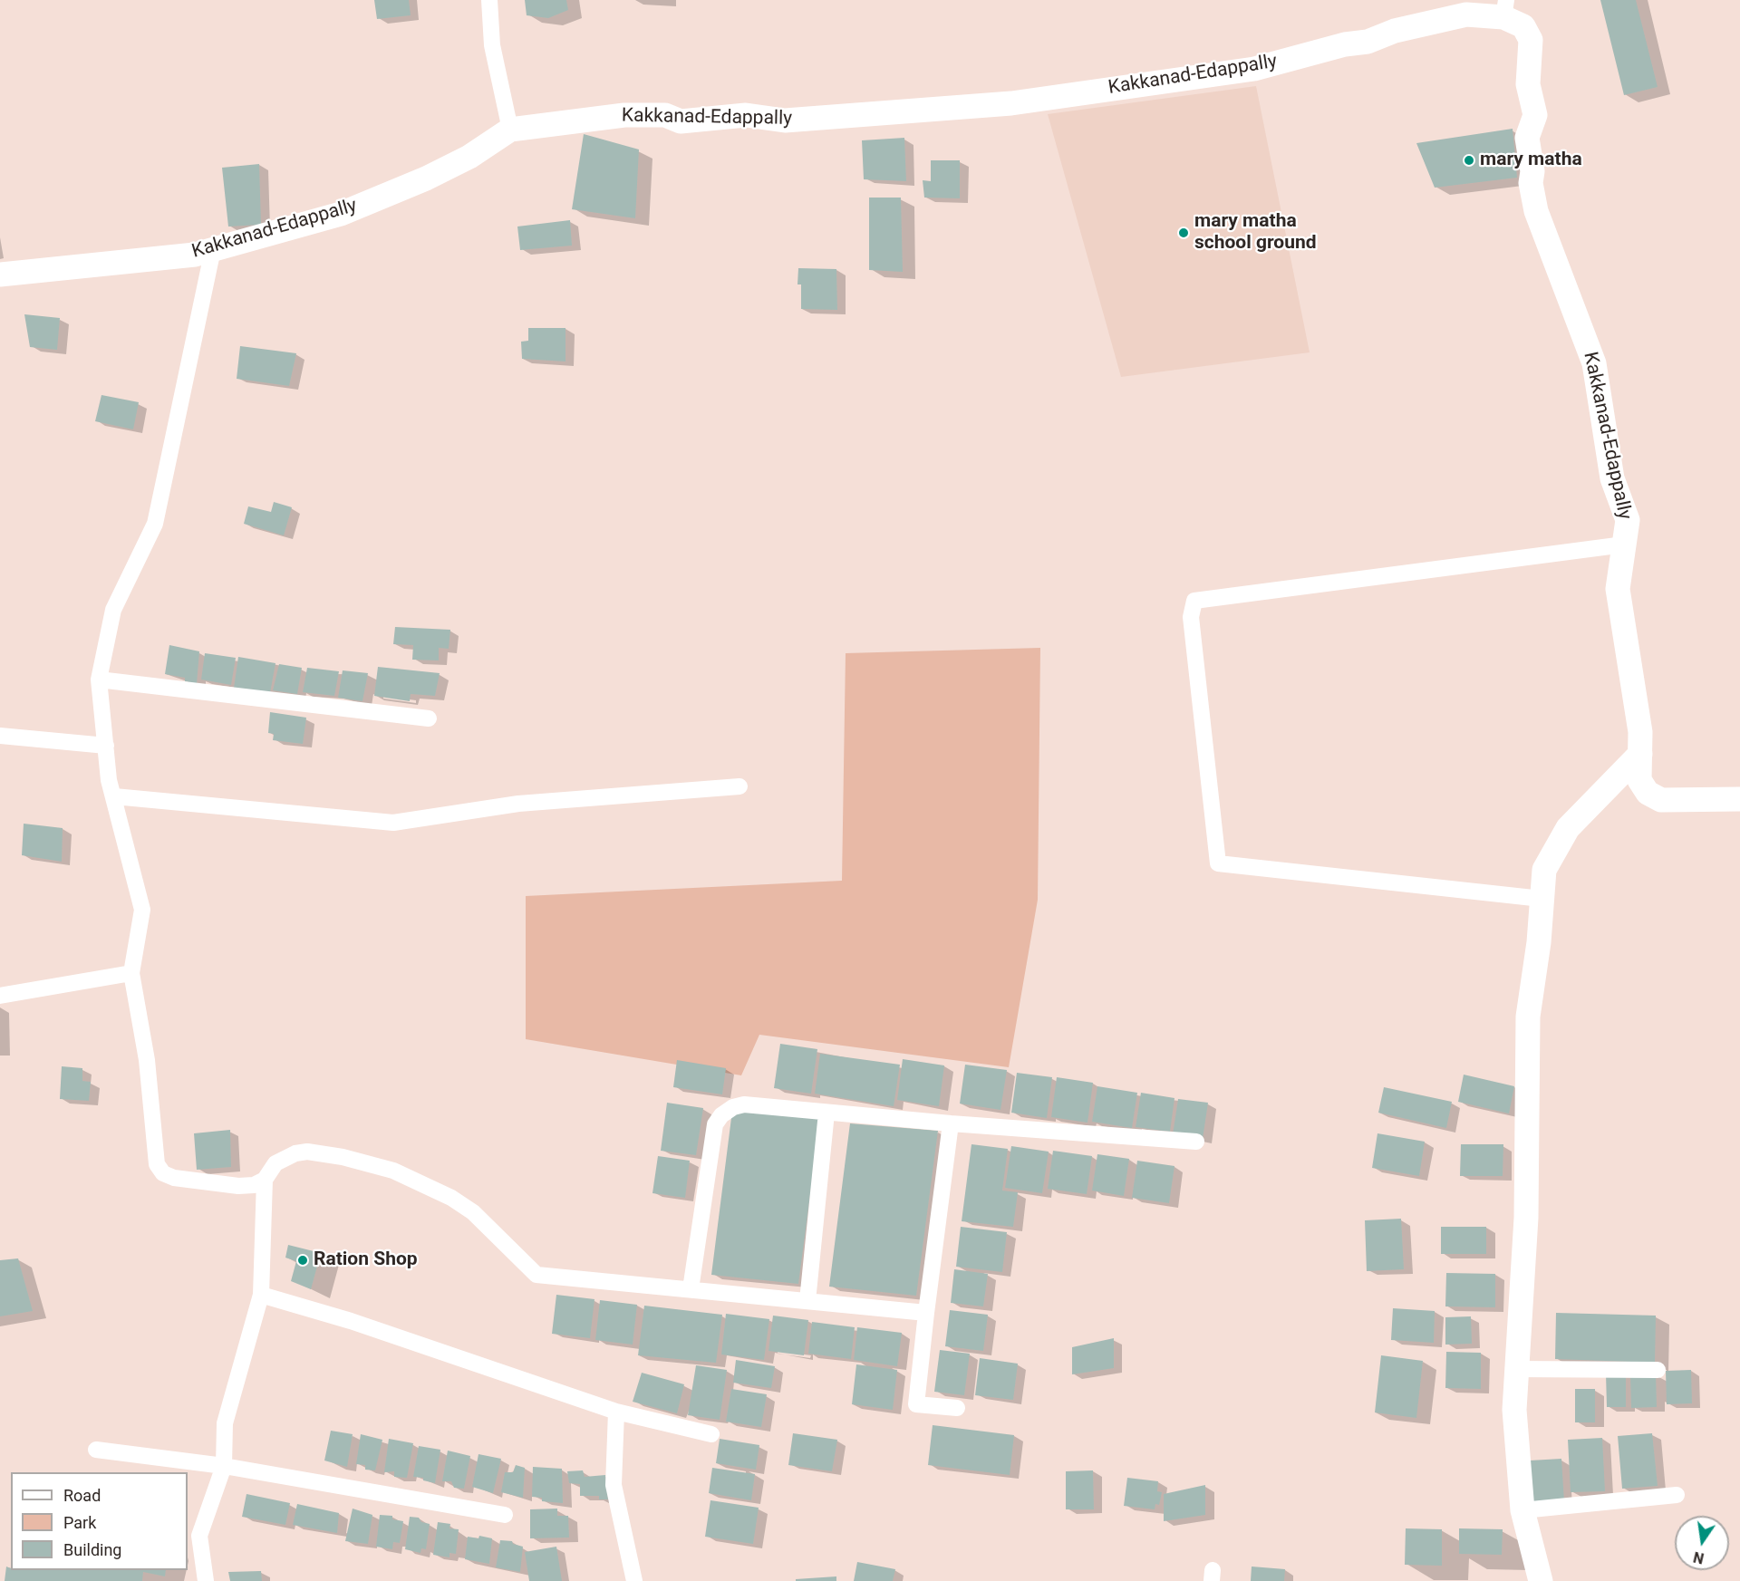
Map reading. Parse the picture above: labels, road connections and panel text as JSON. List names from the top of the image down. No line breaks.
{"streets":{"street":["Kakkanad-Edappally"]},"places":["mary matha","mary matha school ground","Ration Shop"],"legend":["Road","Park","Building"],"north":"bottom"}
